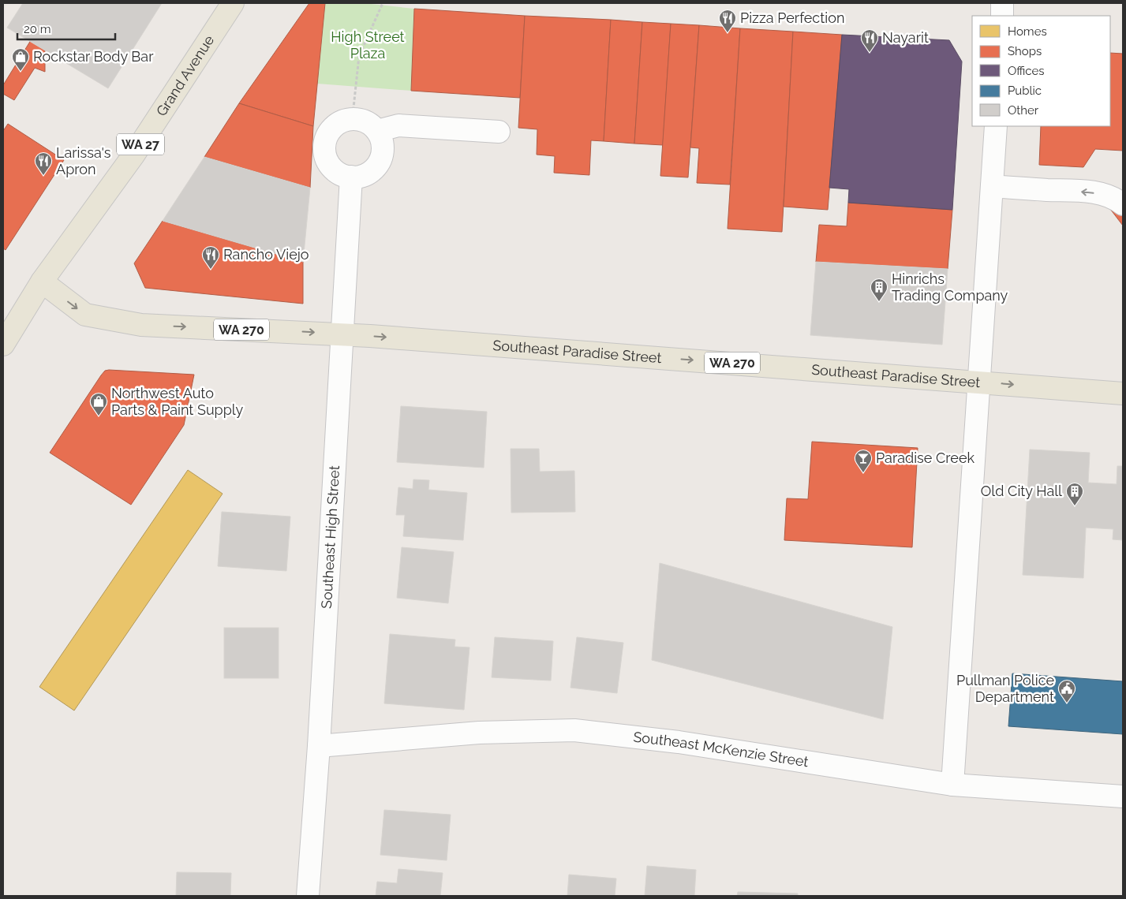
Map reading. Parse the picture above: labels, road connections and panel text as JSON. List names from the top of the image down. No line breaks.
{"streets":{"main road":["Grand Avenue","WA 27","WA 270","Southeast Paradise Street"],"street":["Southeast High Street","Southeast McKenzie Street"]},"crossings":[["Grand Avenue","WA 27"],["Grand Avenue","Southeast Paradise Street"],["WA 27","Southeast Paradise Street"],["Southeast Paradise Street","Southeast High Street"],["Southeast High Street","Southeast McKenzie Street"]],"one_way":["Southeast Paradise Street"],"parks":["High Street Plaza"],"places":{"restaurant":["Pizza Perfection","Nayarit","Larissa's Apron","Rancho Viejo"],"shop":["Rockstar Body Bar","Northwest Auto Parts & Paint Supply"],"building":["Hinrichs Trading Company","Old City Hall"],"bar":["Paradise Creek"],"public building":["Pullman Police Department"]},"legend":["Homes","Shops","Offices","Public","Other"],"scale_bar":"20 m"}
